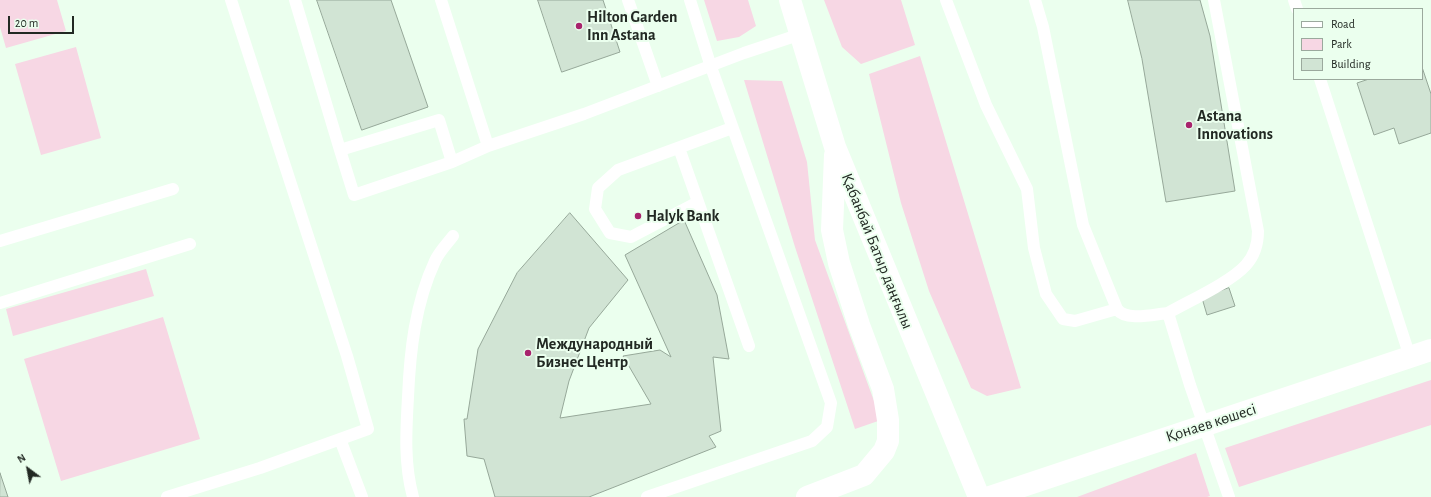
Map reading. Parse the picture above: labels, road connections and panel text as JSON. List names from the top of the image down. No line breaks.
{"streets":{"main road":["Қабанбай Батыр даңғылы","Қонаев көшесі"]},"places":["Hilton Garden Inn Astana","Astana Innovations","Halyk Bank","Международный Бизнес Центр"],"legend":["Road","Park","Building"],"scale_bar":"20 m","north":"top left"}
